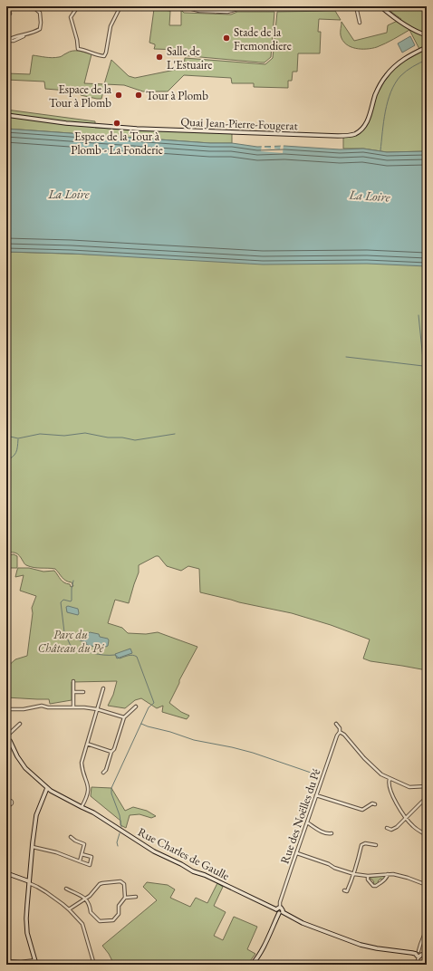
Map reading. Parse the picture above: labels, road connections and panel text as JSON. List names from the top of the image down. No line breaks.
{"streets":{"main road":["Quai Jean-Pierre-Fougerat","Rue Charles de Gaulle"],"street":["Rue des Noëlles du Pé"]},"crossings":[["Rue des Noëlles du Pé","Rue Charles de Gaulle"]],"water":["La Loire"],"parks":["Parc du Château du Pé"],"places":["Stade de la Fremondiere","Salle de L'Estuaire","Espace de la Tour à Plomb","Tour à Plomb","Espace de la Tour à Plomb - La Fonderie"]}
